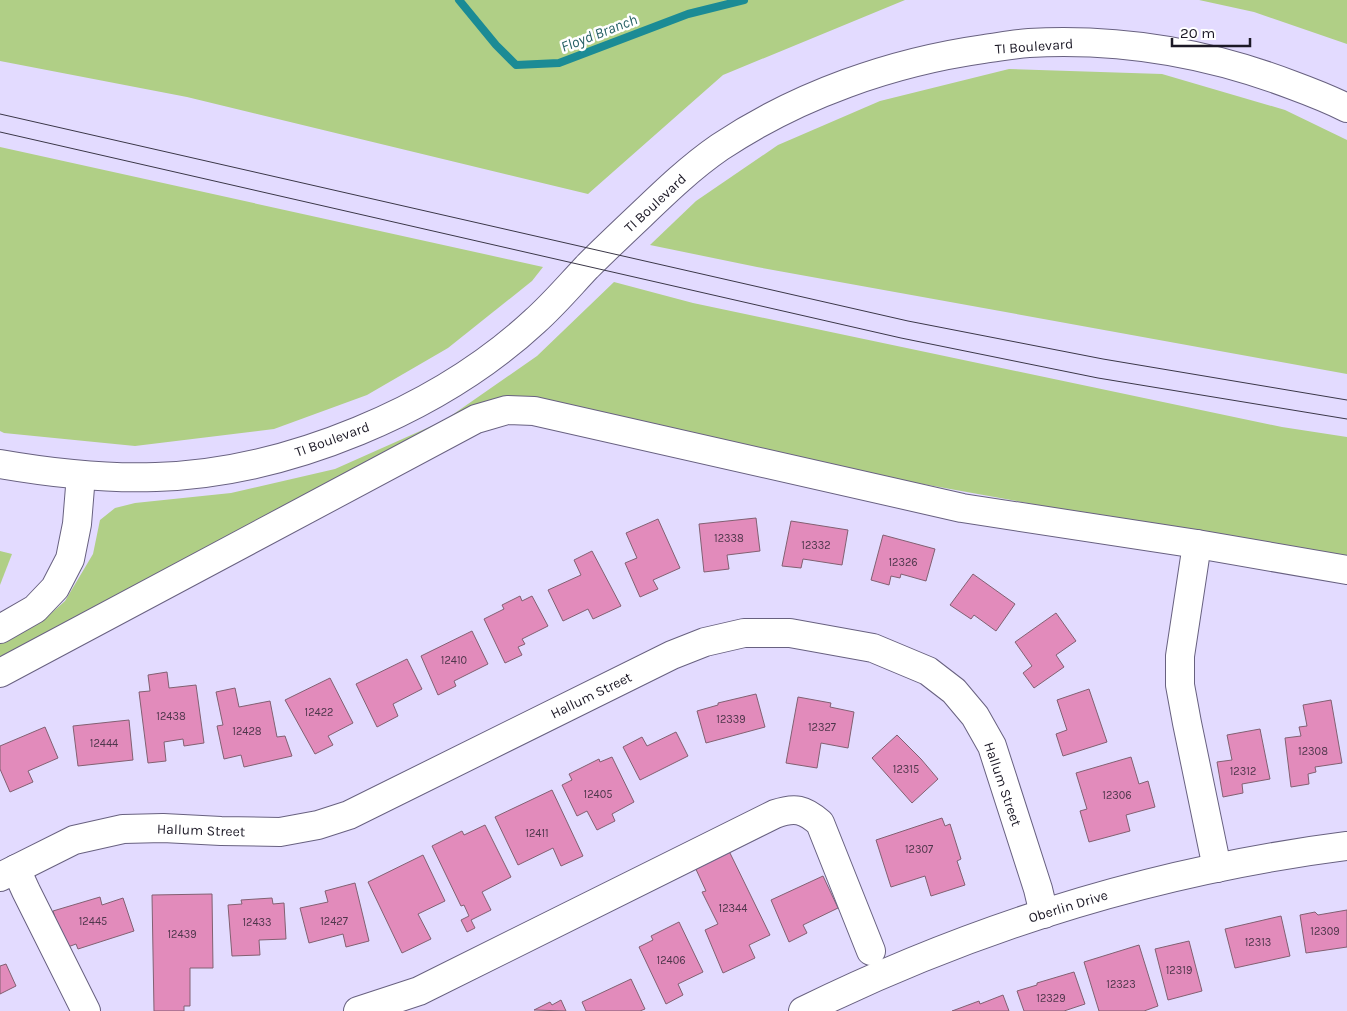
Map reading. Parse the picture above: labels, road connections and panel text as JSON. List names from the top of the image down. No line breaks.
{"streets":{"street":["TI Boulevard","Hallum Street","Oberlin Drive"]},"crossings":[["Hallum Street","Oberlin Drive"]],"water":["Floyd Branch"],"house_numbers":["12338","12332","12326","12410","12422","12438","12339","12327","12428","12444","12308","12315","12312","12405","12306","12411","12307","12344","12445","12427","12433","12309","12439","12313","12406","12319","12323","12329"],"scale_bar":"20 m"}
